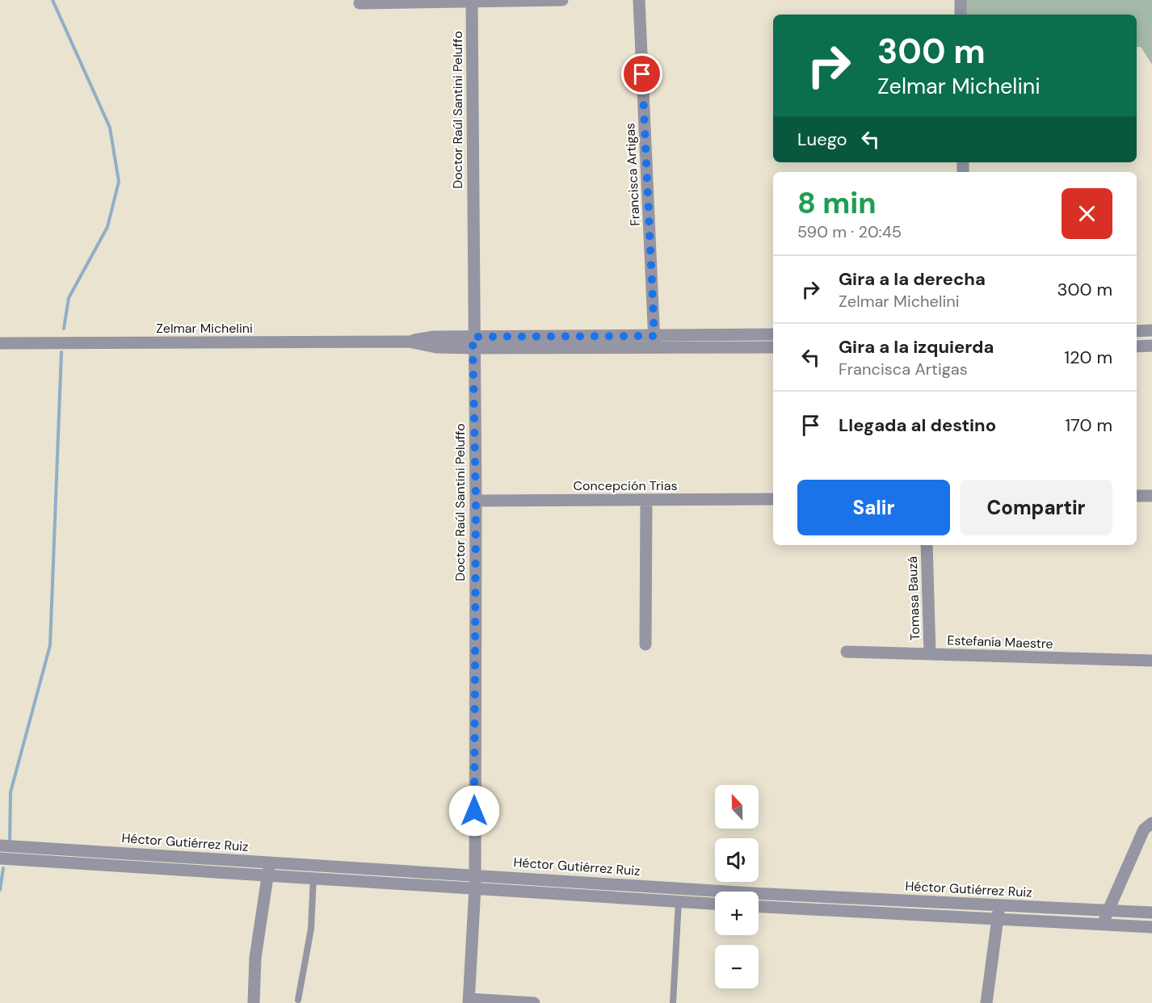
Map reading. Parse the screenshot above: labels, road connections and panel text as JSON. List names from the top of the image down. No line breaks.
{"streets":{"street":["Doctor Raúl Santini Peluffo","Francisca Artigas","Zelmar Michelini","Concepción Trias","Tomasa Bauzá","Estefanía Maestre","Héctor Gutiérrez Ruiz"]},"crossings":[["Doctor Raúl Santini Peluffo","Zelmar Michelini"],["Doctor Raúl Santini Peluffo","Concepción Trias"],["Doctor Raúl Santini Peluffo","Héctor Gutiérrez Ruiz"],["Francisca Artigas","Zelmar Michelini"],["Tomasa Bauzá","Estefanía Maestre"]],"north":"top","page":{"turn":["300 m","Zelmar Michelini"],"then":"Luego","heading":["8 min","590 m · 20:45"],"list":[{"name":"Gira a la derecha","note":"Zelmar Michelini","value":"300 m"},{"name":"Gira a la izquierda","note":"Francisca Artigas","value":"120 m"},{"name":"Llegada al destino","value":"170 m"}],"buttons":["Salir","Compartir"],"map_buttons":["+","−"]}}
